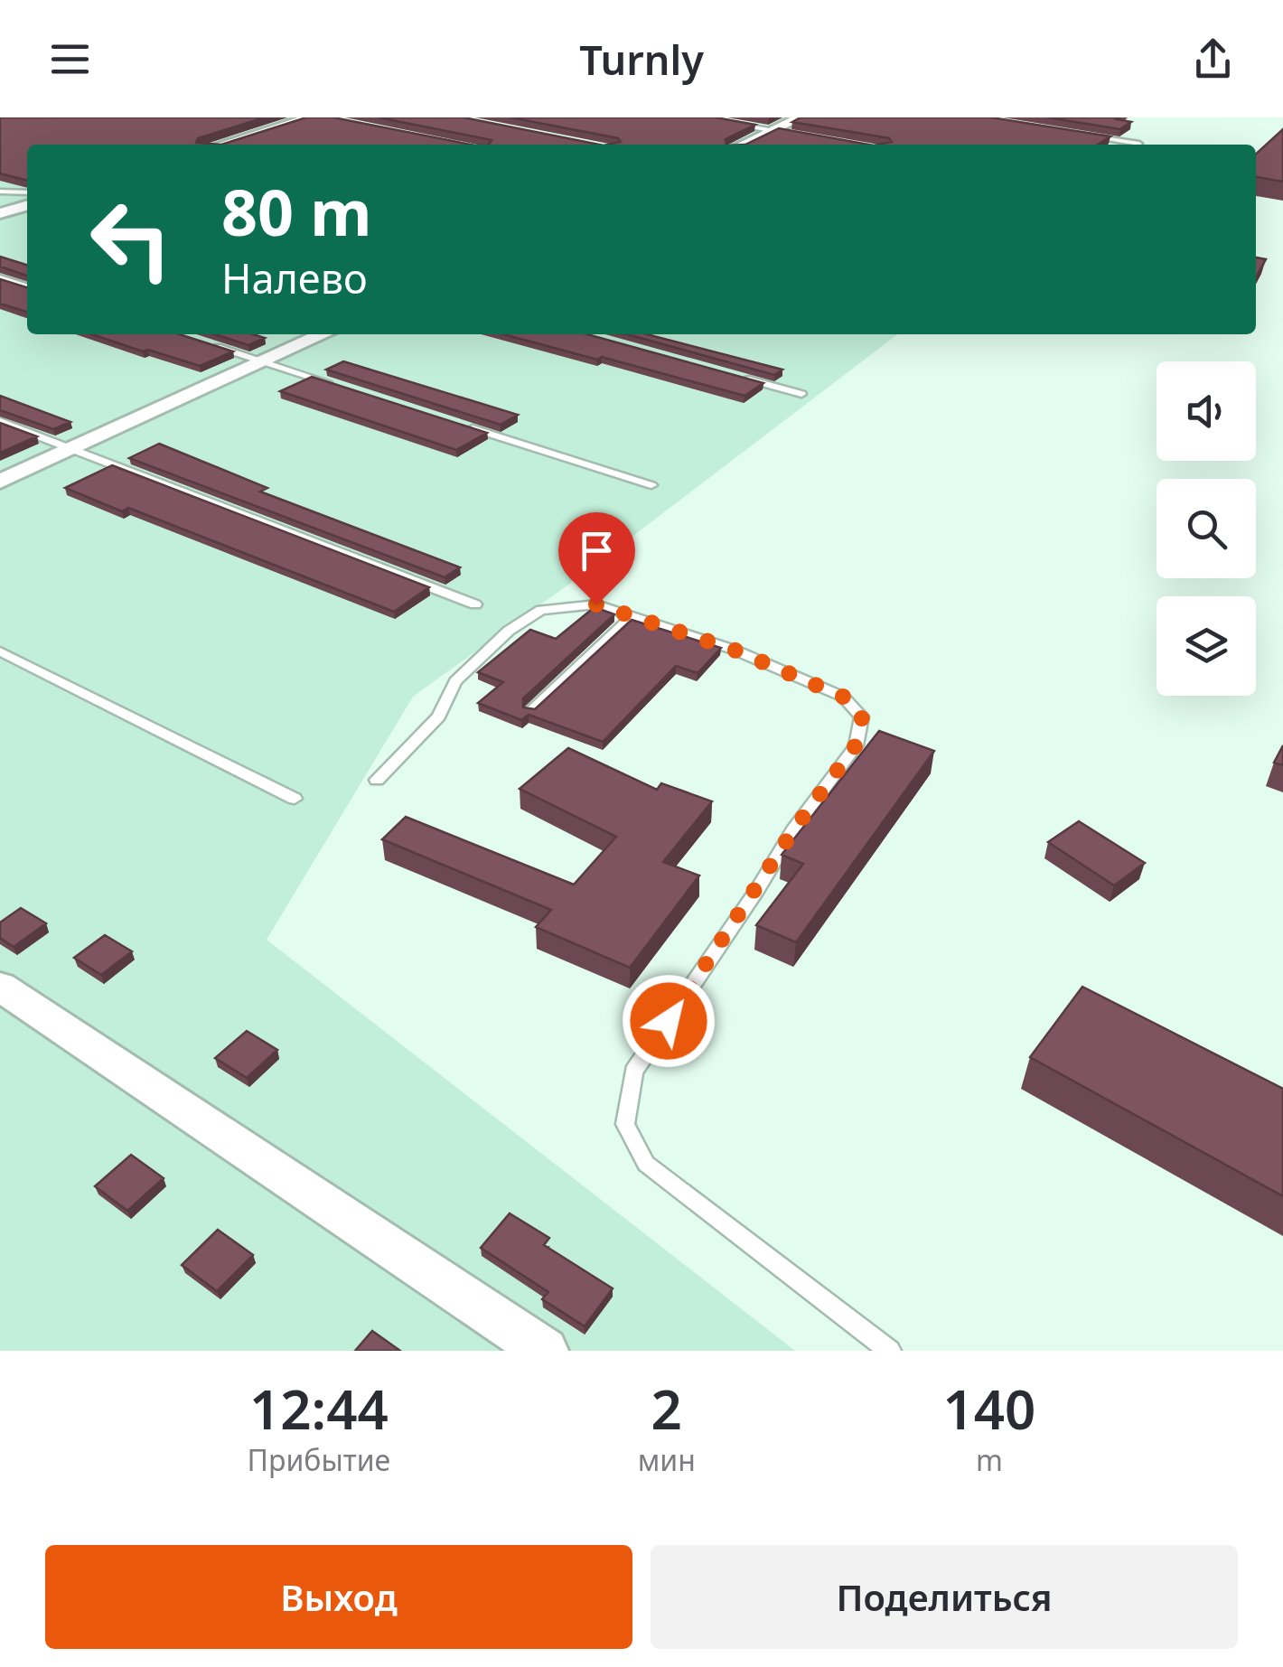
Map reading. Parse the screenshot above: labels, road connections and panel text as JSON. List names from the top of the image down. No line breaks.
{"page":{"header":"Turnly","turn":["80 m","Налево"],"eta":["12:44","Прибытие","2","мин","140","m"],"buttons":["Выход","Поделиться"]}}
